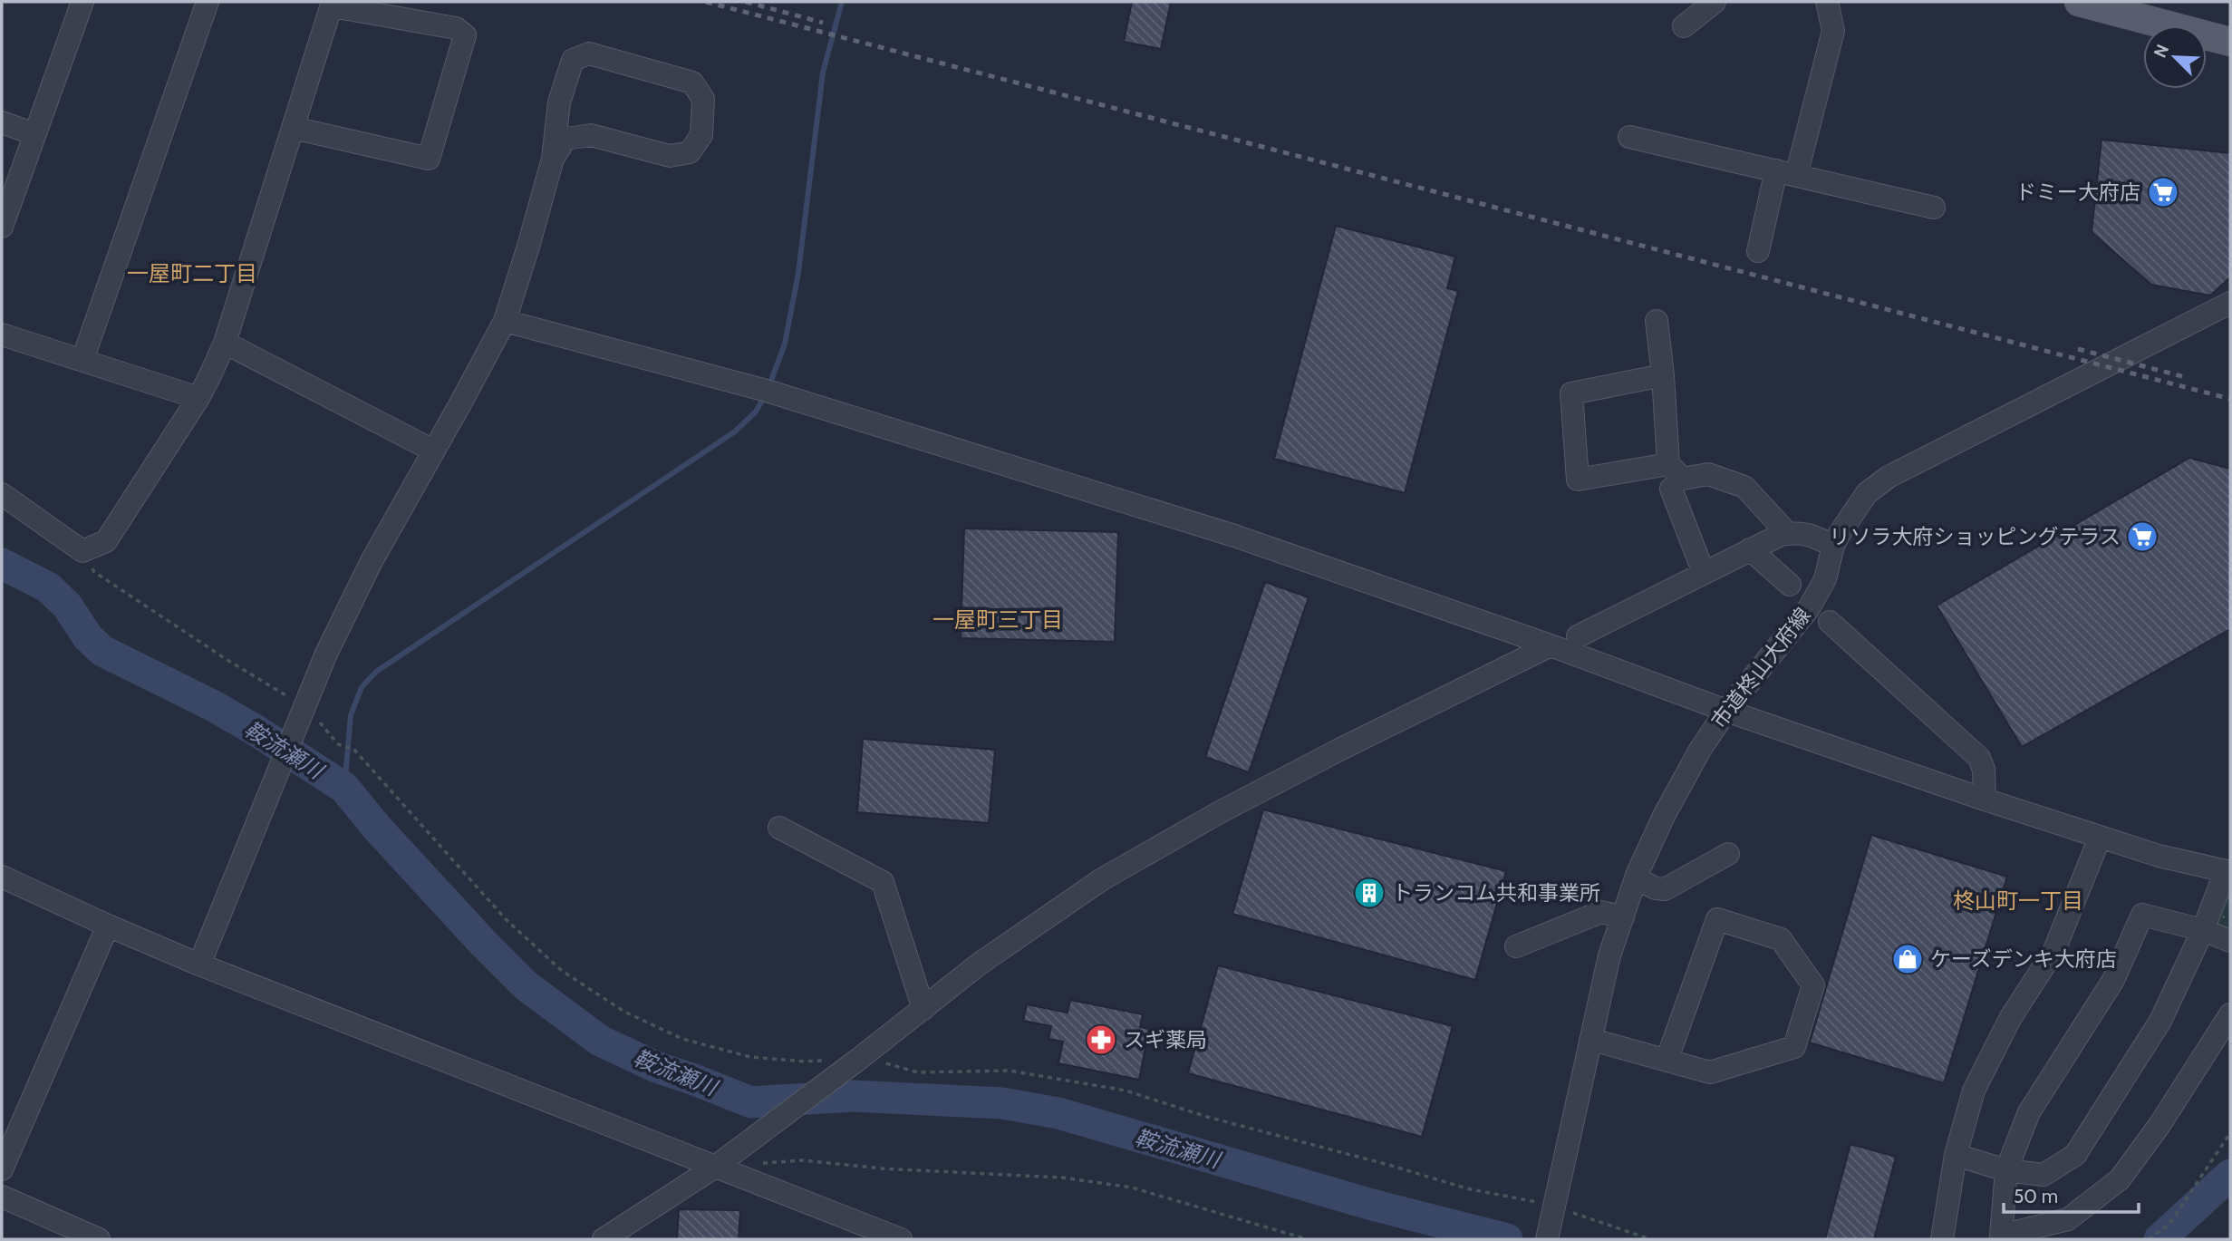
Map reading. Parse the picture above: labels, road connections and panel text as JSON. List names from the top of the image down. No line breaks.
{"streets":{"street":["市道柊山大府線"]},"districts":["一屋町二丁目","一屋町三丁目","柊山町一丁目"],"water":["鞍流瀬川"],"places":{"supermarket":["ドミー大府店","リソラ大府ショッピングテラス"],"building":["トランコム共和事業所"],"shop":["ケーズデンキ大府店"],"pharmacy":["スギ薬局"]},"scale_bar":"50 m","north":"top left"}
